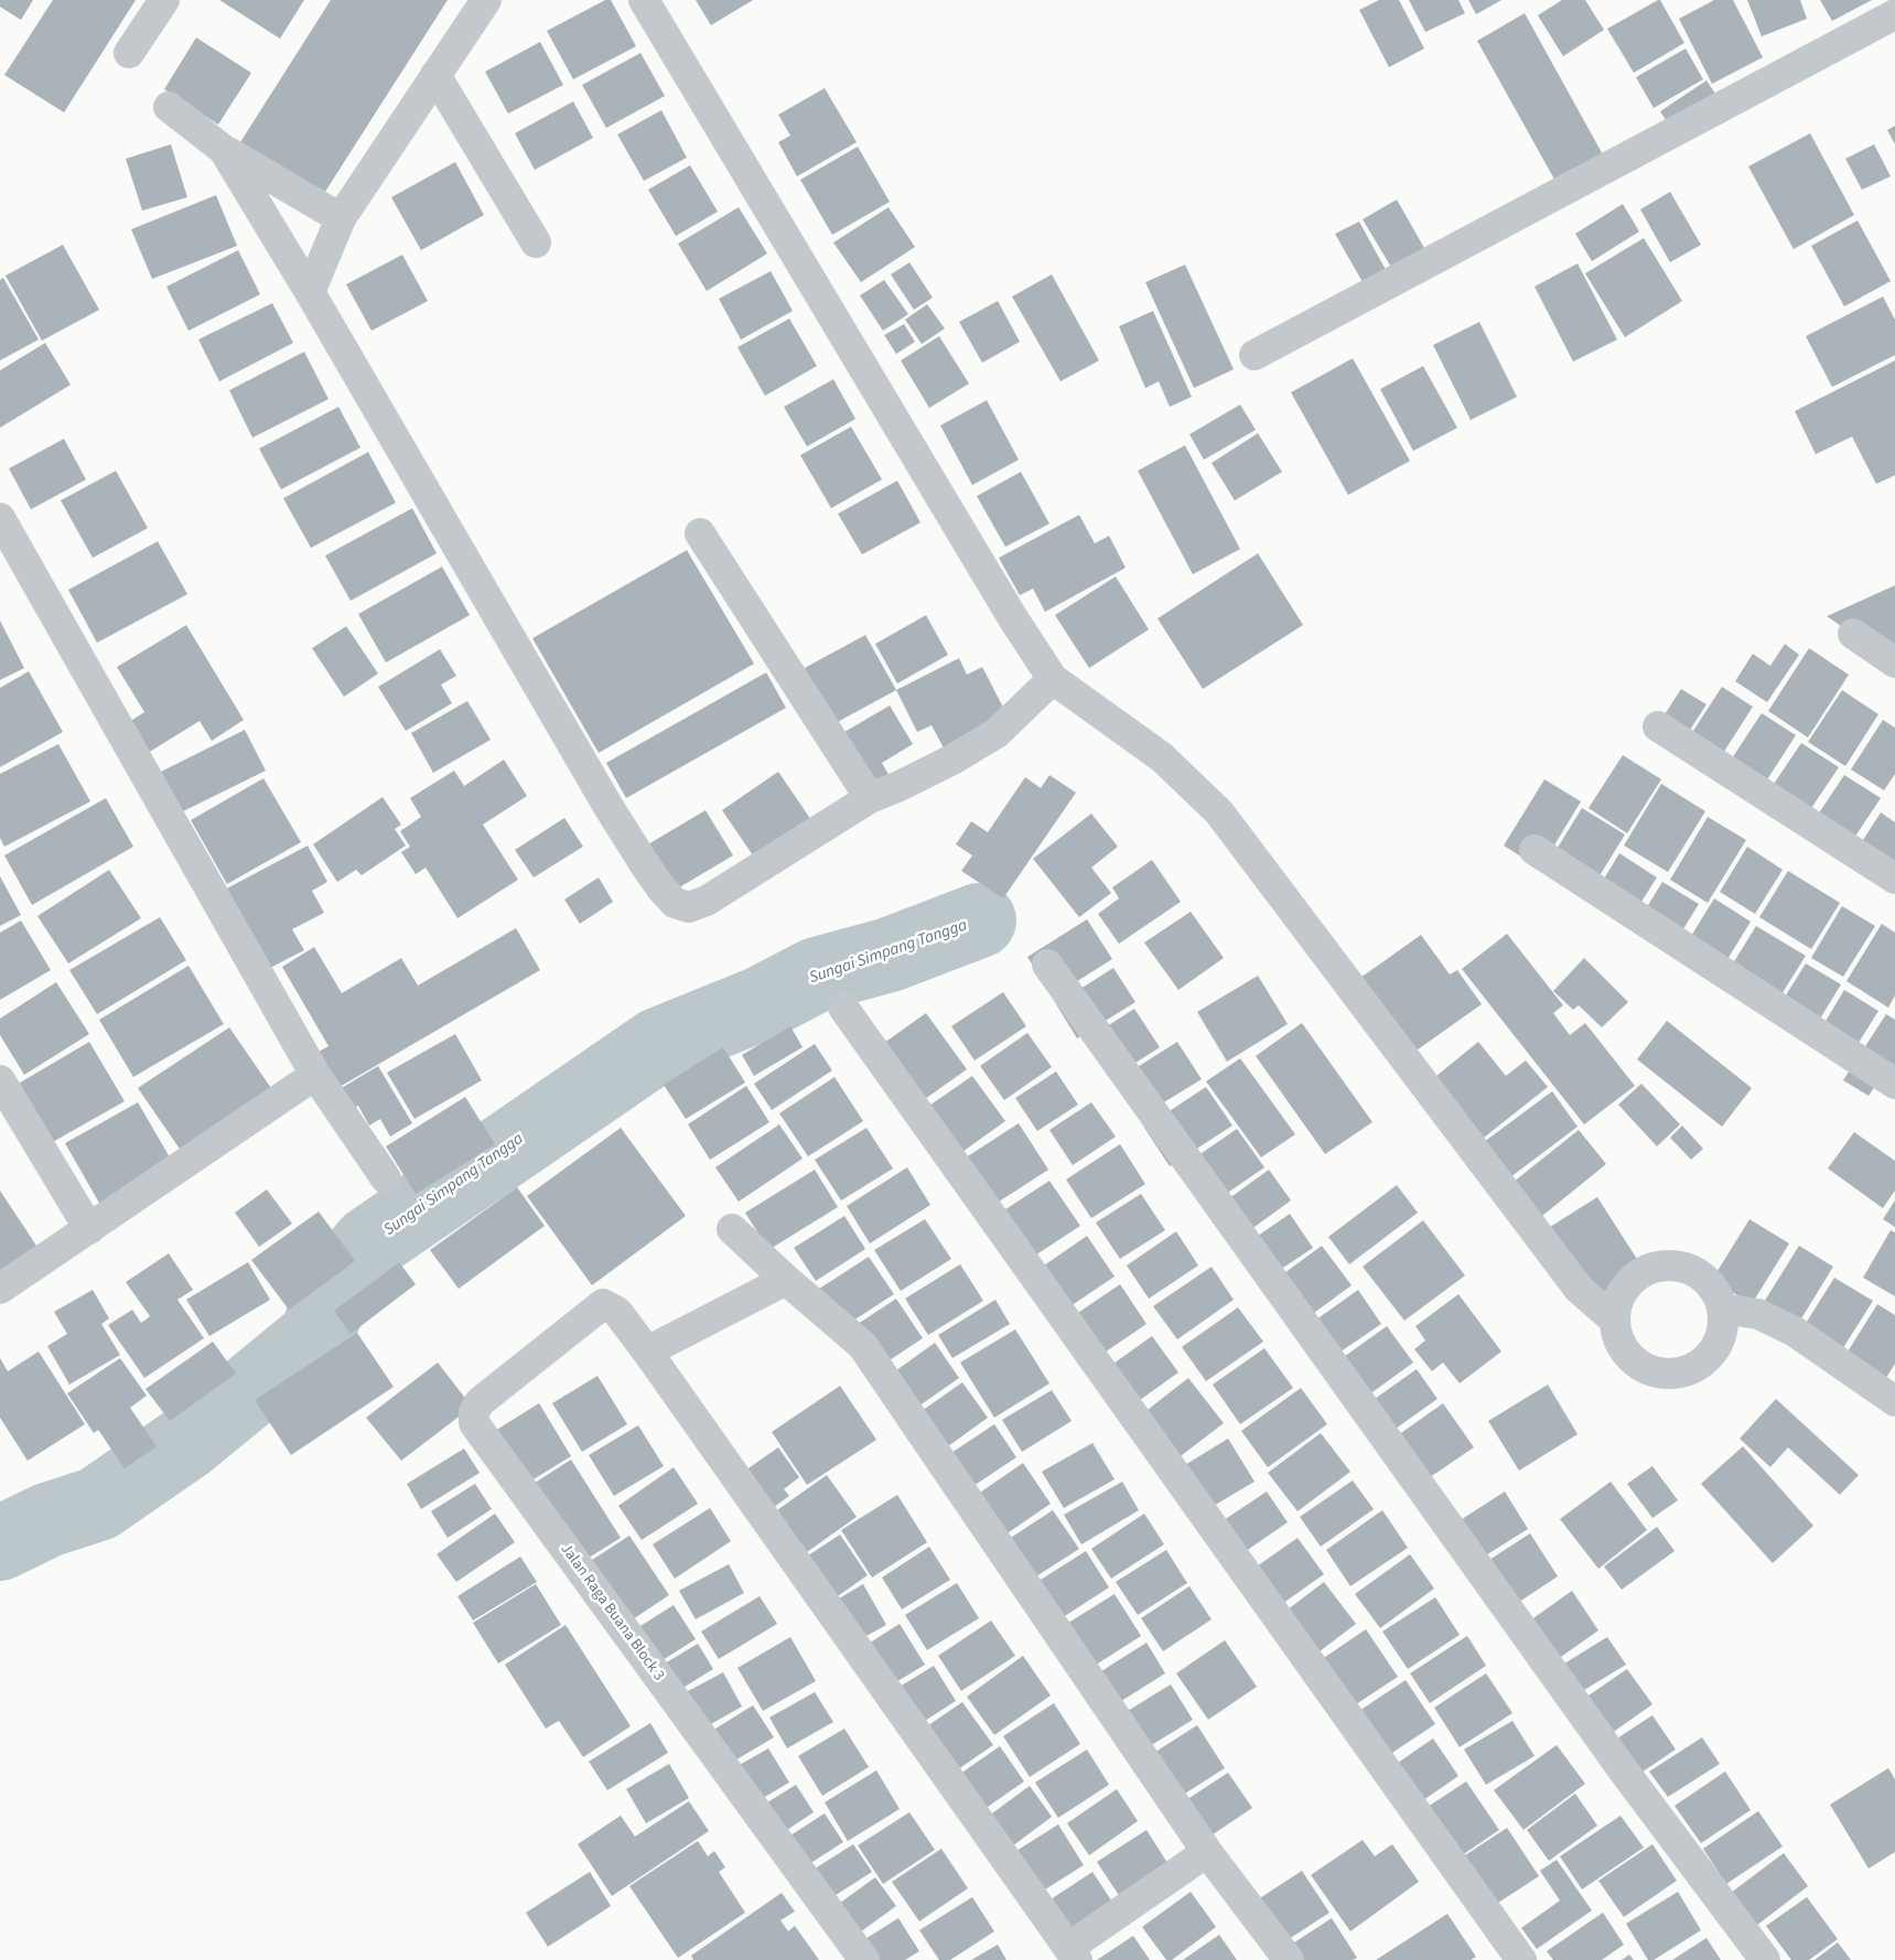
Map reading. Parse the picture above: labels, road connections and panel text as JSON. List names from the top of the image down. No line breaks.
{"streets":{"street":["Jalan Raga Buana Block 3"]},"water":["Sungai Simpang Tangga"]}
